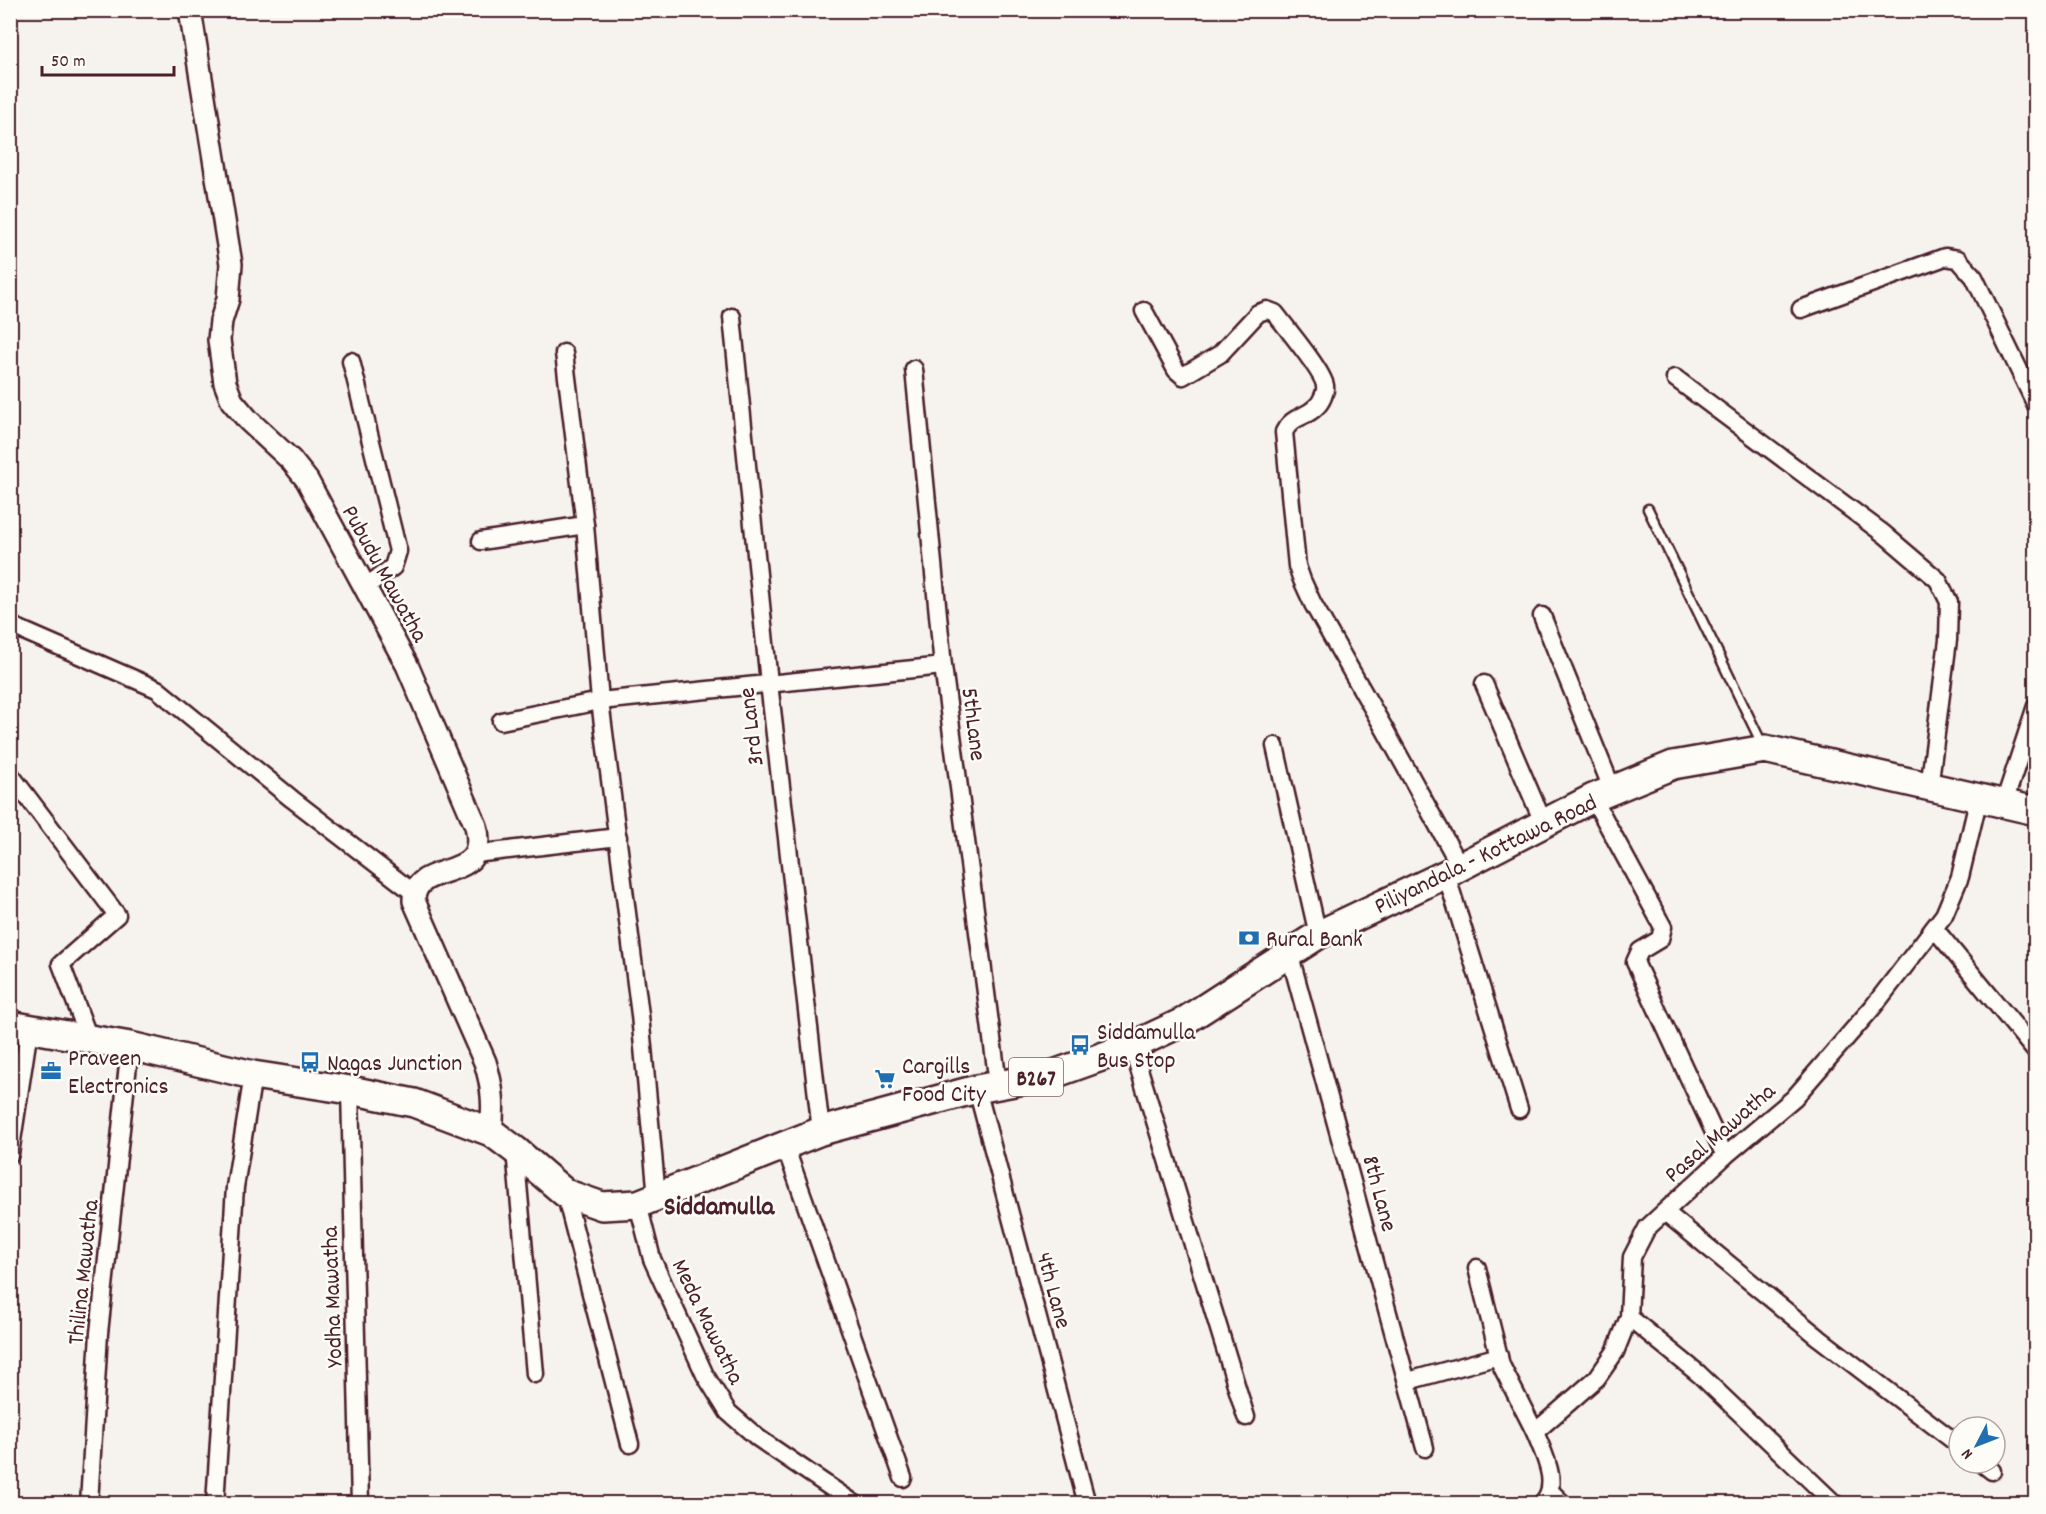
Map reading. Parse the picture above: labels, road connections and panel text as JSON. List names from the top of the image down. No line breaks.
{"streets":{"main road":["Piliyandala - Kottawa Road","B267"],"street":["Pubudu Mawatha","5thLane","3rd Lane","Pasal Mawatha","8th Lane","Thilina Mawatha","4th Lane","Yodha Mawatha","Meda Mawatha"]},"crossings":[["5thLane","Piliyandala - Kottawa Road"],["5thLane","4th Lane"],["3rd Lane","Piliyandala - Kottawa Road"],["Piliyandala - Kottawa Road","Pasal Mawatha"],["Piliyandala - Kottawa Road","8th Lane"],["Piliyandala - Kottawa Road","Thilina Mawatha"],["Piliyandala - Kottawa Road","4th Lane"],["Piliyandala - Kottawa Road","Yodha Mawatha"],["Piliyandala - Kottawa Road","Meda Mawatha"]],"districts":["Siddamulla"],"places":{"bank":["Rural Bank"],"bus stop":["Siddamulla Bus Stop","Nagas Junction"],"office":["Praveen Electronics"],"supermarket":["Cargills Food City"]},"scale_bar":"50 m","north":"bottom left"}
